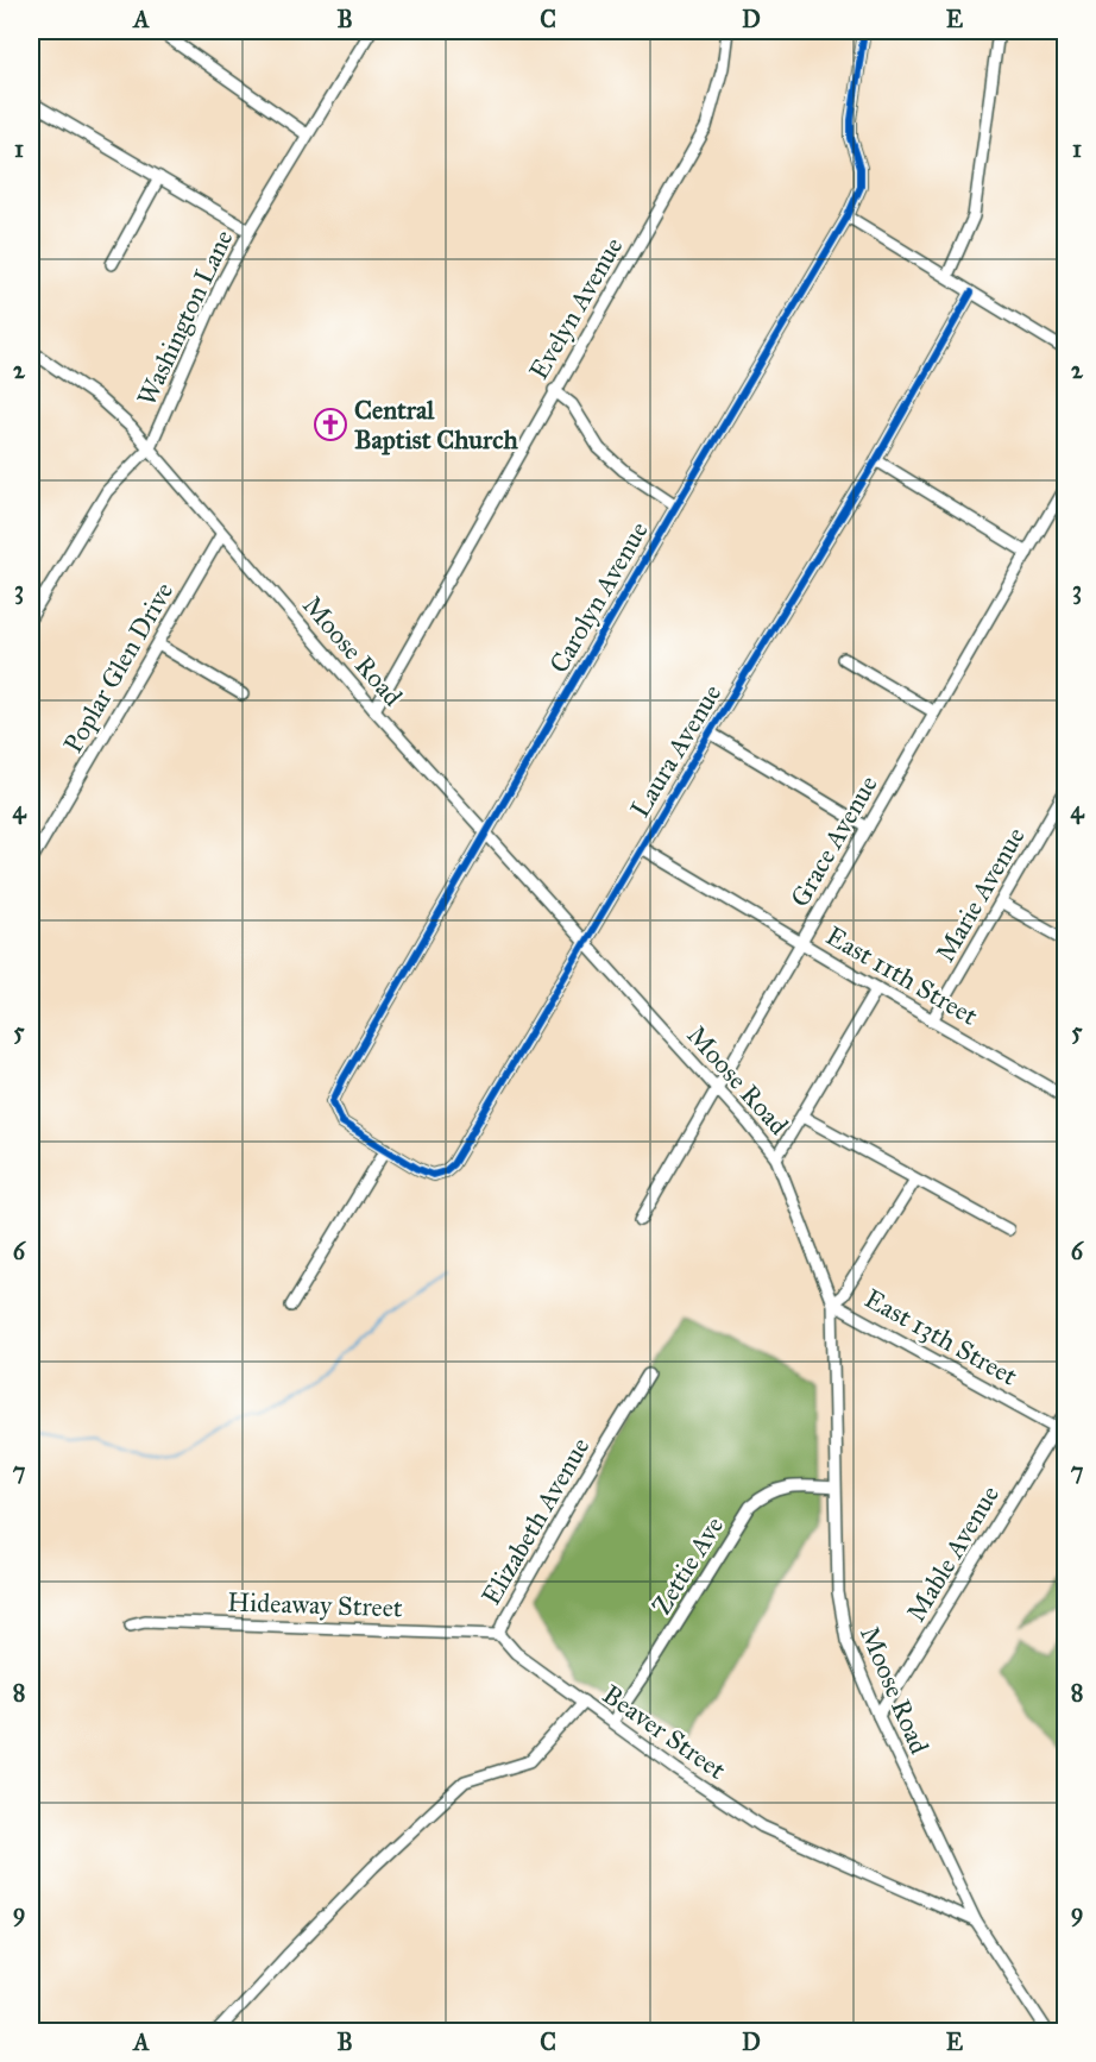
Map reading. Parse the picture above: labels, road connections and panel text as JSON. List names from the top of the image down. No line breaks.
{"streets":{"street":["Evelyn Avenue","Washington Lane","Carolyn Avenue","Moose Road","Poplar Glen Drive","Laura Avenue","Grace Avenue","Marie Avenue","East 11th Street","East 13th Street","Elizabeth Avenue","Mable Avenue","Zettie Ave","Hideaway Street","Beaver Street"]},"crossings":[["Evelyn Avenue","Moose Road"],["Washington Lane","Moose Road"],["Carolyn Avenue","Moose Road"],["Carolyn Avenue","Laura Avenue"],["Moose Road","Poplar Glen Drive"],["Moose Road","Laura Avenue"],["Moose Road","Grace Avenue"],["Moose Road","East 13th Street"],["Moose Road","Mable Avenue"],["Moose Road","Zettie Ave"],["Moose Road","Beaver Street"],["Laura Avenue","East 11th Street"],["Grace Avenue","East 11th Street"],["Marie Avenue","East 11th Street"],["East 13th Street","Mable Avenue"],["Elizabeth Avenue","Hideaway Street"],["Elizabeth Avenue","Beaver Street"],["Zettie Ave","Beaver Street"]],"places":{"church":["Central Baptist Church"]},"grid":{"columns":["A","B","C","D","E"],"rows":["1","2","3","4","5","6","7","8","9"]}}
